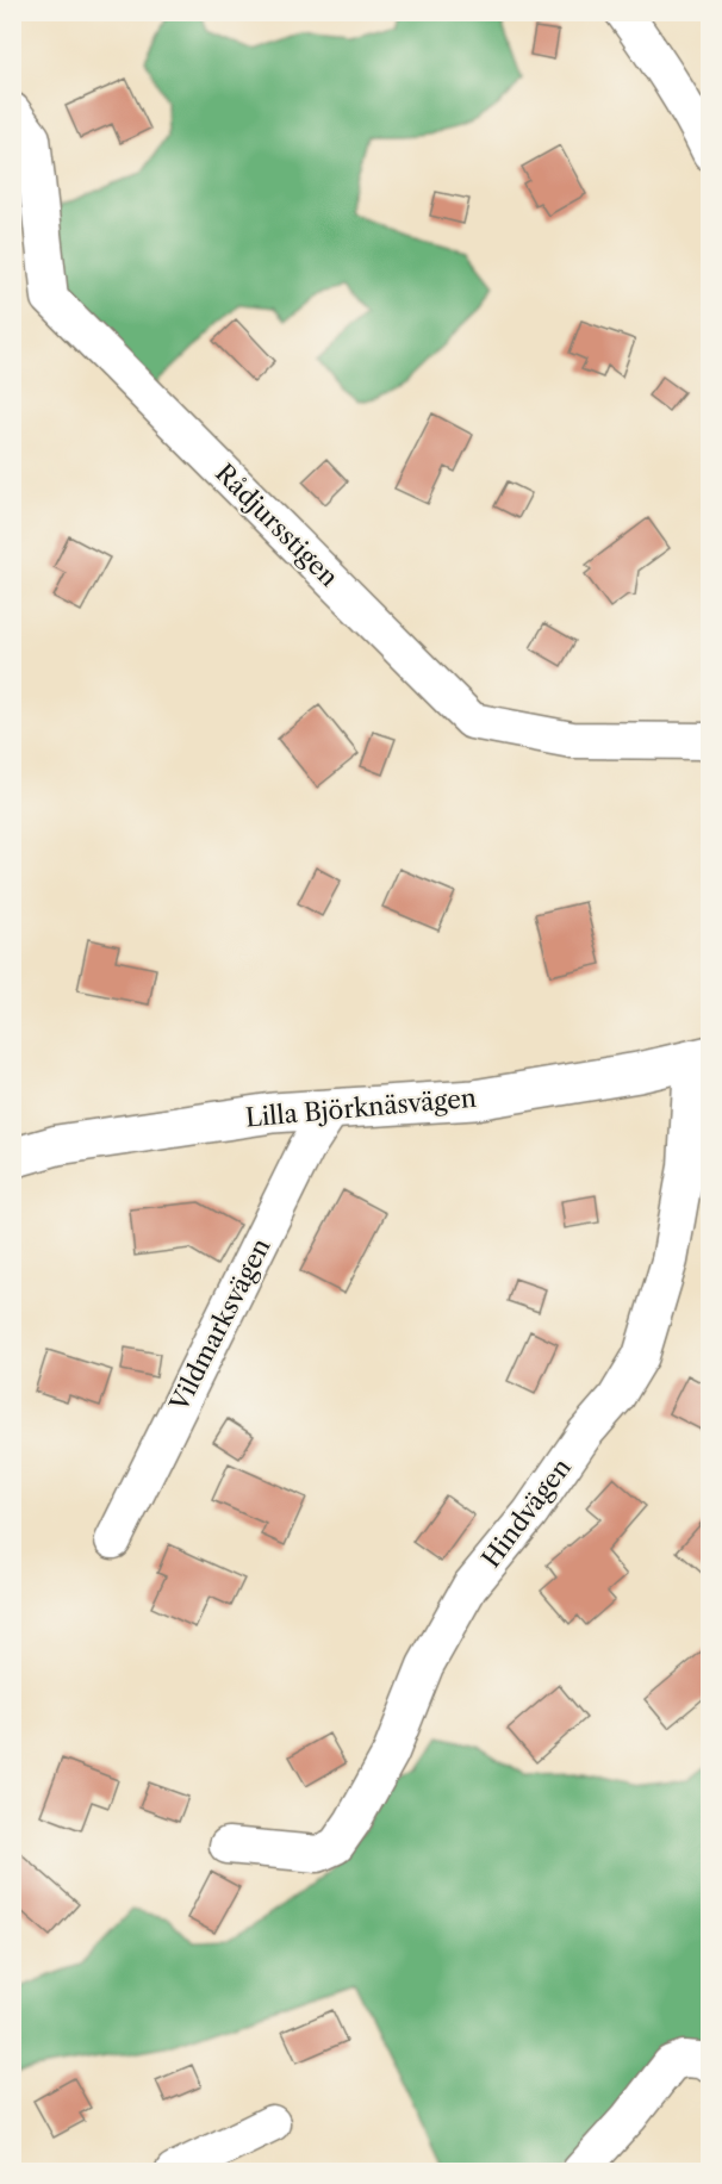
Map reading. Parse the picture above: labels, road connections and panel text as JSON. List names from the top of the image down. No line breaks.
{"streets":{"street":["Rådjursstigen","Lilla Björknäsvägen","Vildmarksvägen","Hindvägen"]},"crossings":[["Lilla Björknäsvägen","Vildmarksvägen"],["Lilla Björknäsvägen","Hindvägen"]]}
